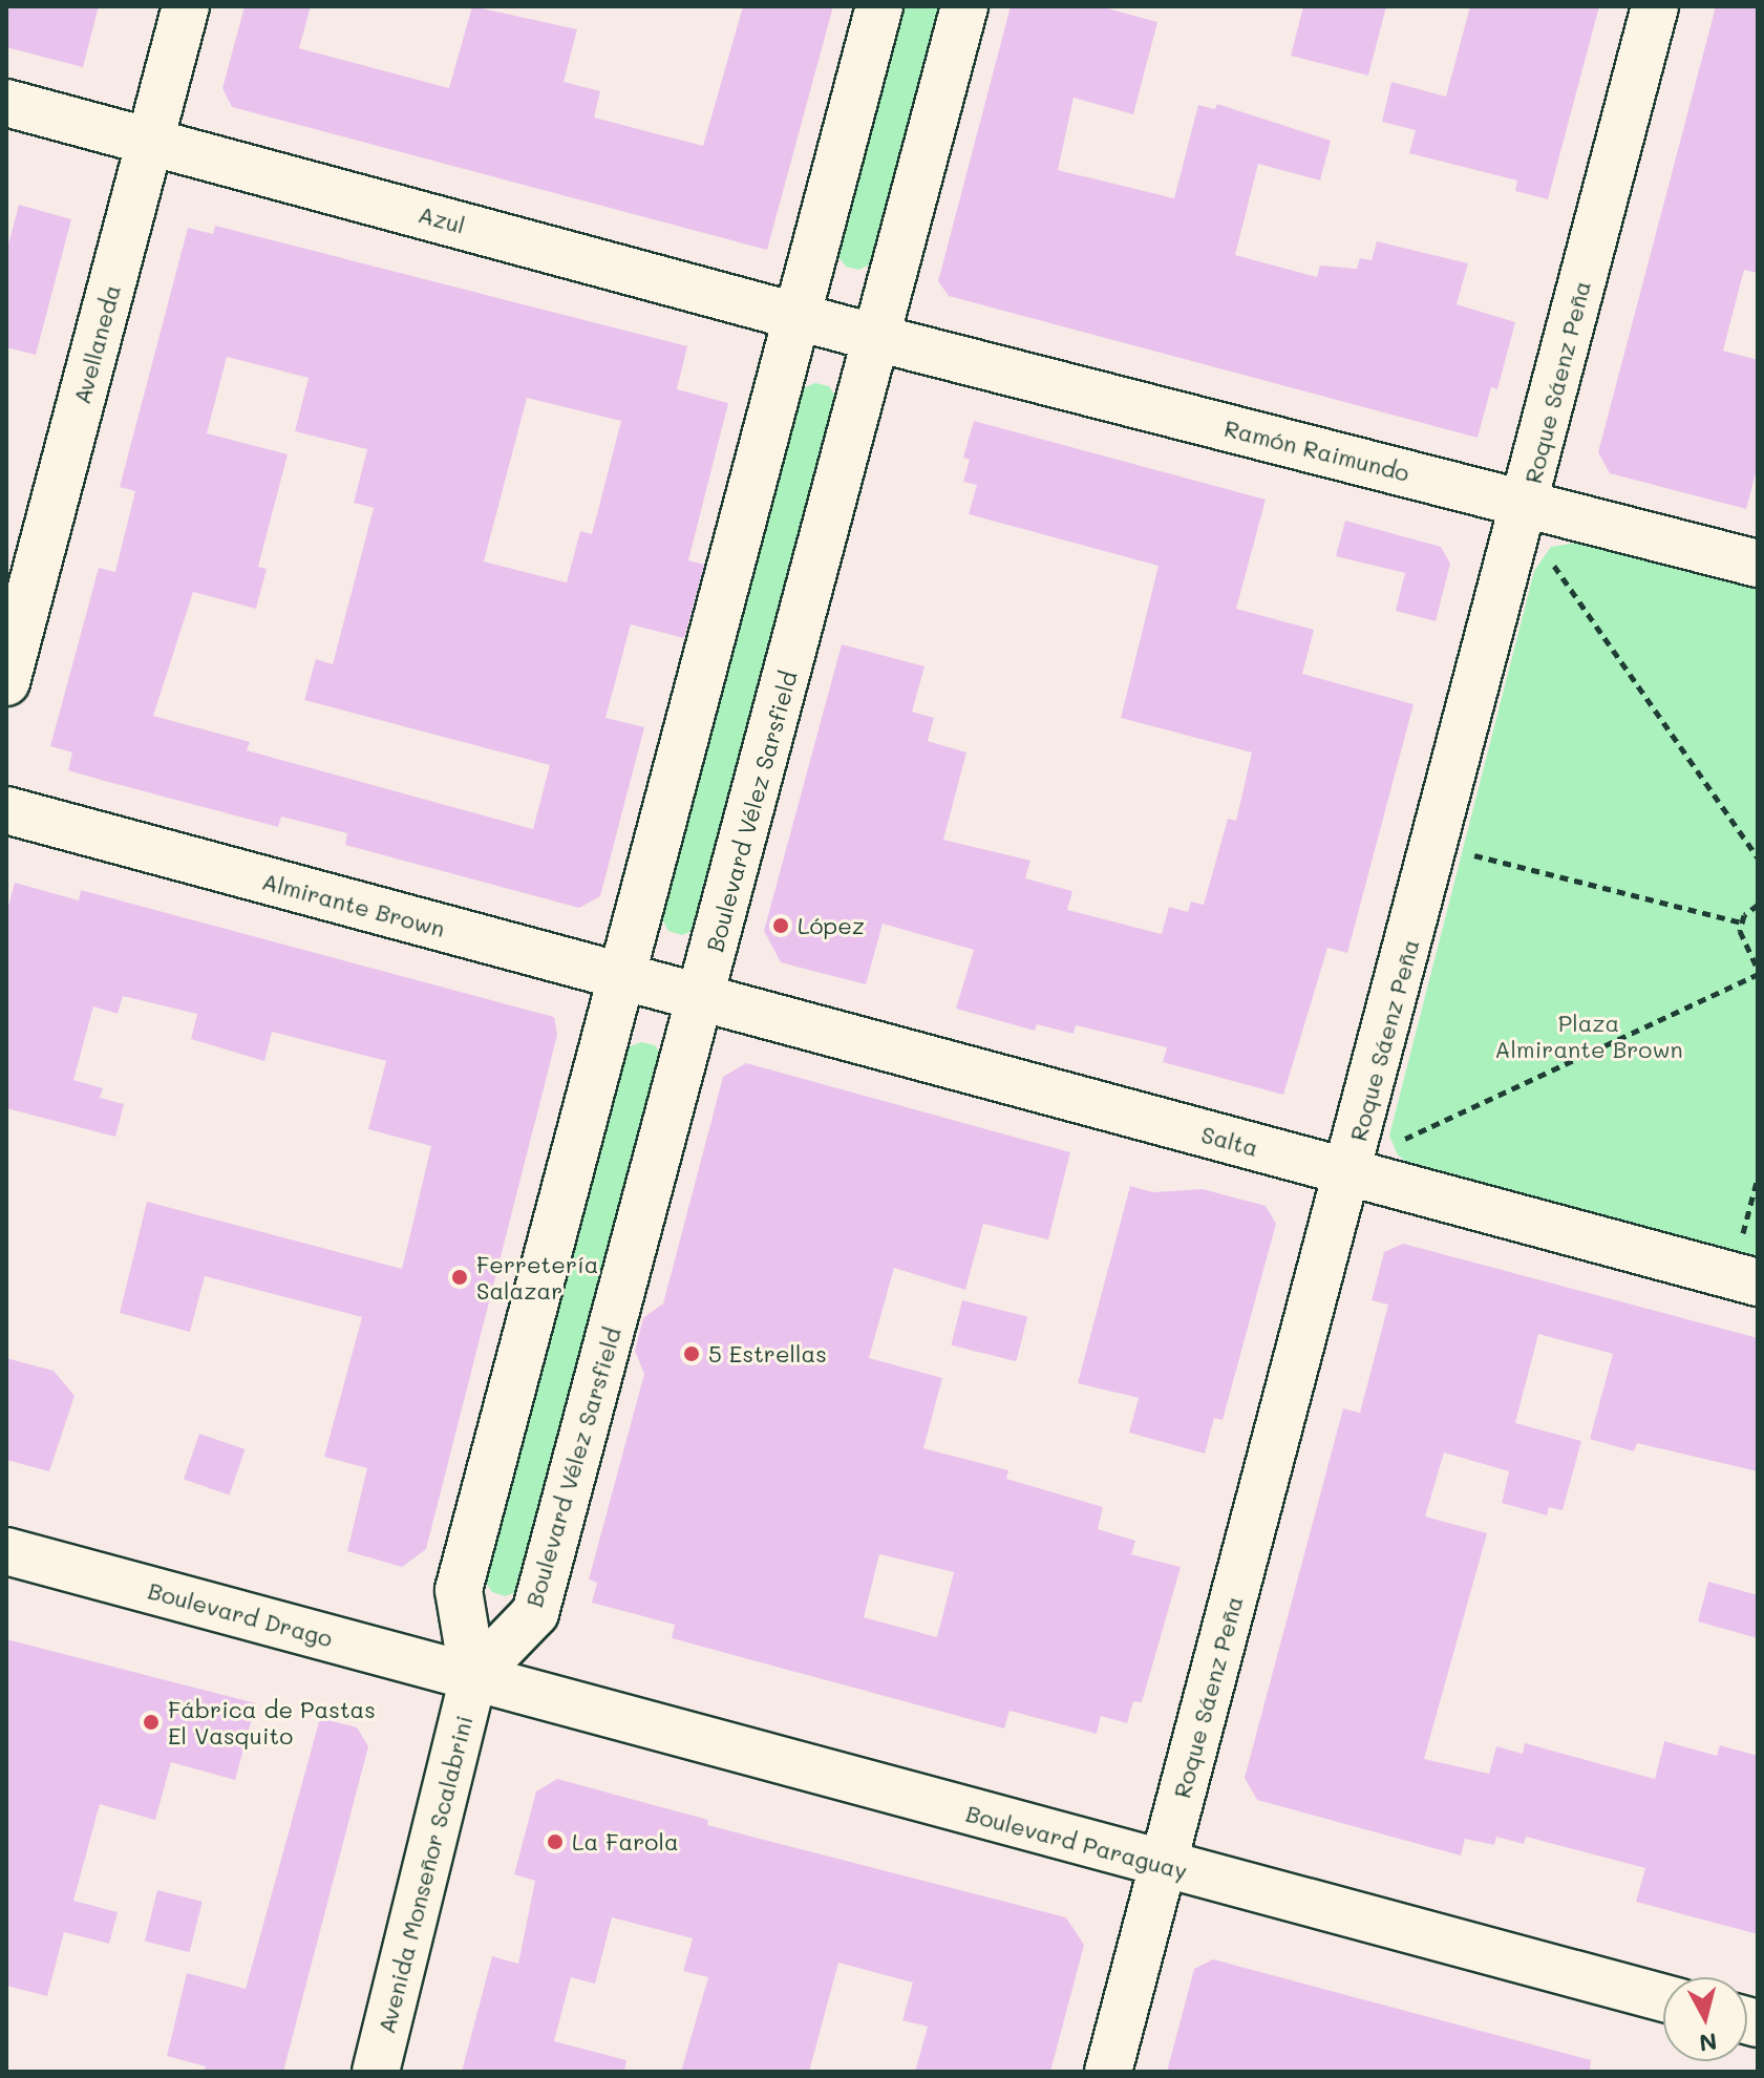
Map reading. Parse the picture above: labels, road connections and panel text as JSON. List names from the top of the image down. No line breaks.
{"streets":{"street":["Azul","Avellaneda","Roque Sáenz Peña","Ramón Raimundo","Boulevard Vélez Sarsfield","Almirante Brown","Salta","Boulevard Drago","Boulevard Paraguay","Avenida Monseñor Scalabrini"]},"crossings":[["Azul","Avellaneda"],["Azul","Ramón Raimundo"],["Azul","Boulevard Vélez Sarsfield"],["Roque Sáenz Peña","Ramón Raimundo"],["Roque Sáenz Peña","Salta"],["Roque Sáenz Peña","Boulevard Paraguay"],["Ramón Raimundo","Boulevard Vélez Sarsfield"],["Boulevard Vélez Sarsfield","Almirante Brown"],["Boulevard Vélez Sarsfield","Salta"],["Boulevard Vélez Sarsfield","Boulevard Drago"],["Boulevard Vélez Sarsfield","Boulevard Paraguay"],["Boulevard Vélez Sarsfield","Avenida Monseñor Scalabrini"],["Almirante Brown","Salta"],["Boulevard Drago","Boulevard Paraguay"],["Boulevard Drago","Avenida Monseñor Scalabrini"],["Boulevard Paraguay","Avenida Monseñor Scalabrini"]],"parks":["Plaza Almirante Brown"],"places":["López","Ferretería Salazar","5 Estrellas","Fábrica de Pastas El Vasquito","La Farola"],"north":"bottom"}
